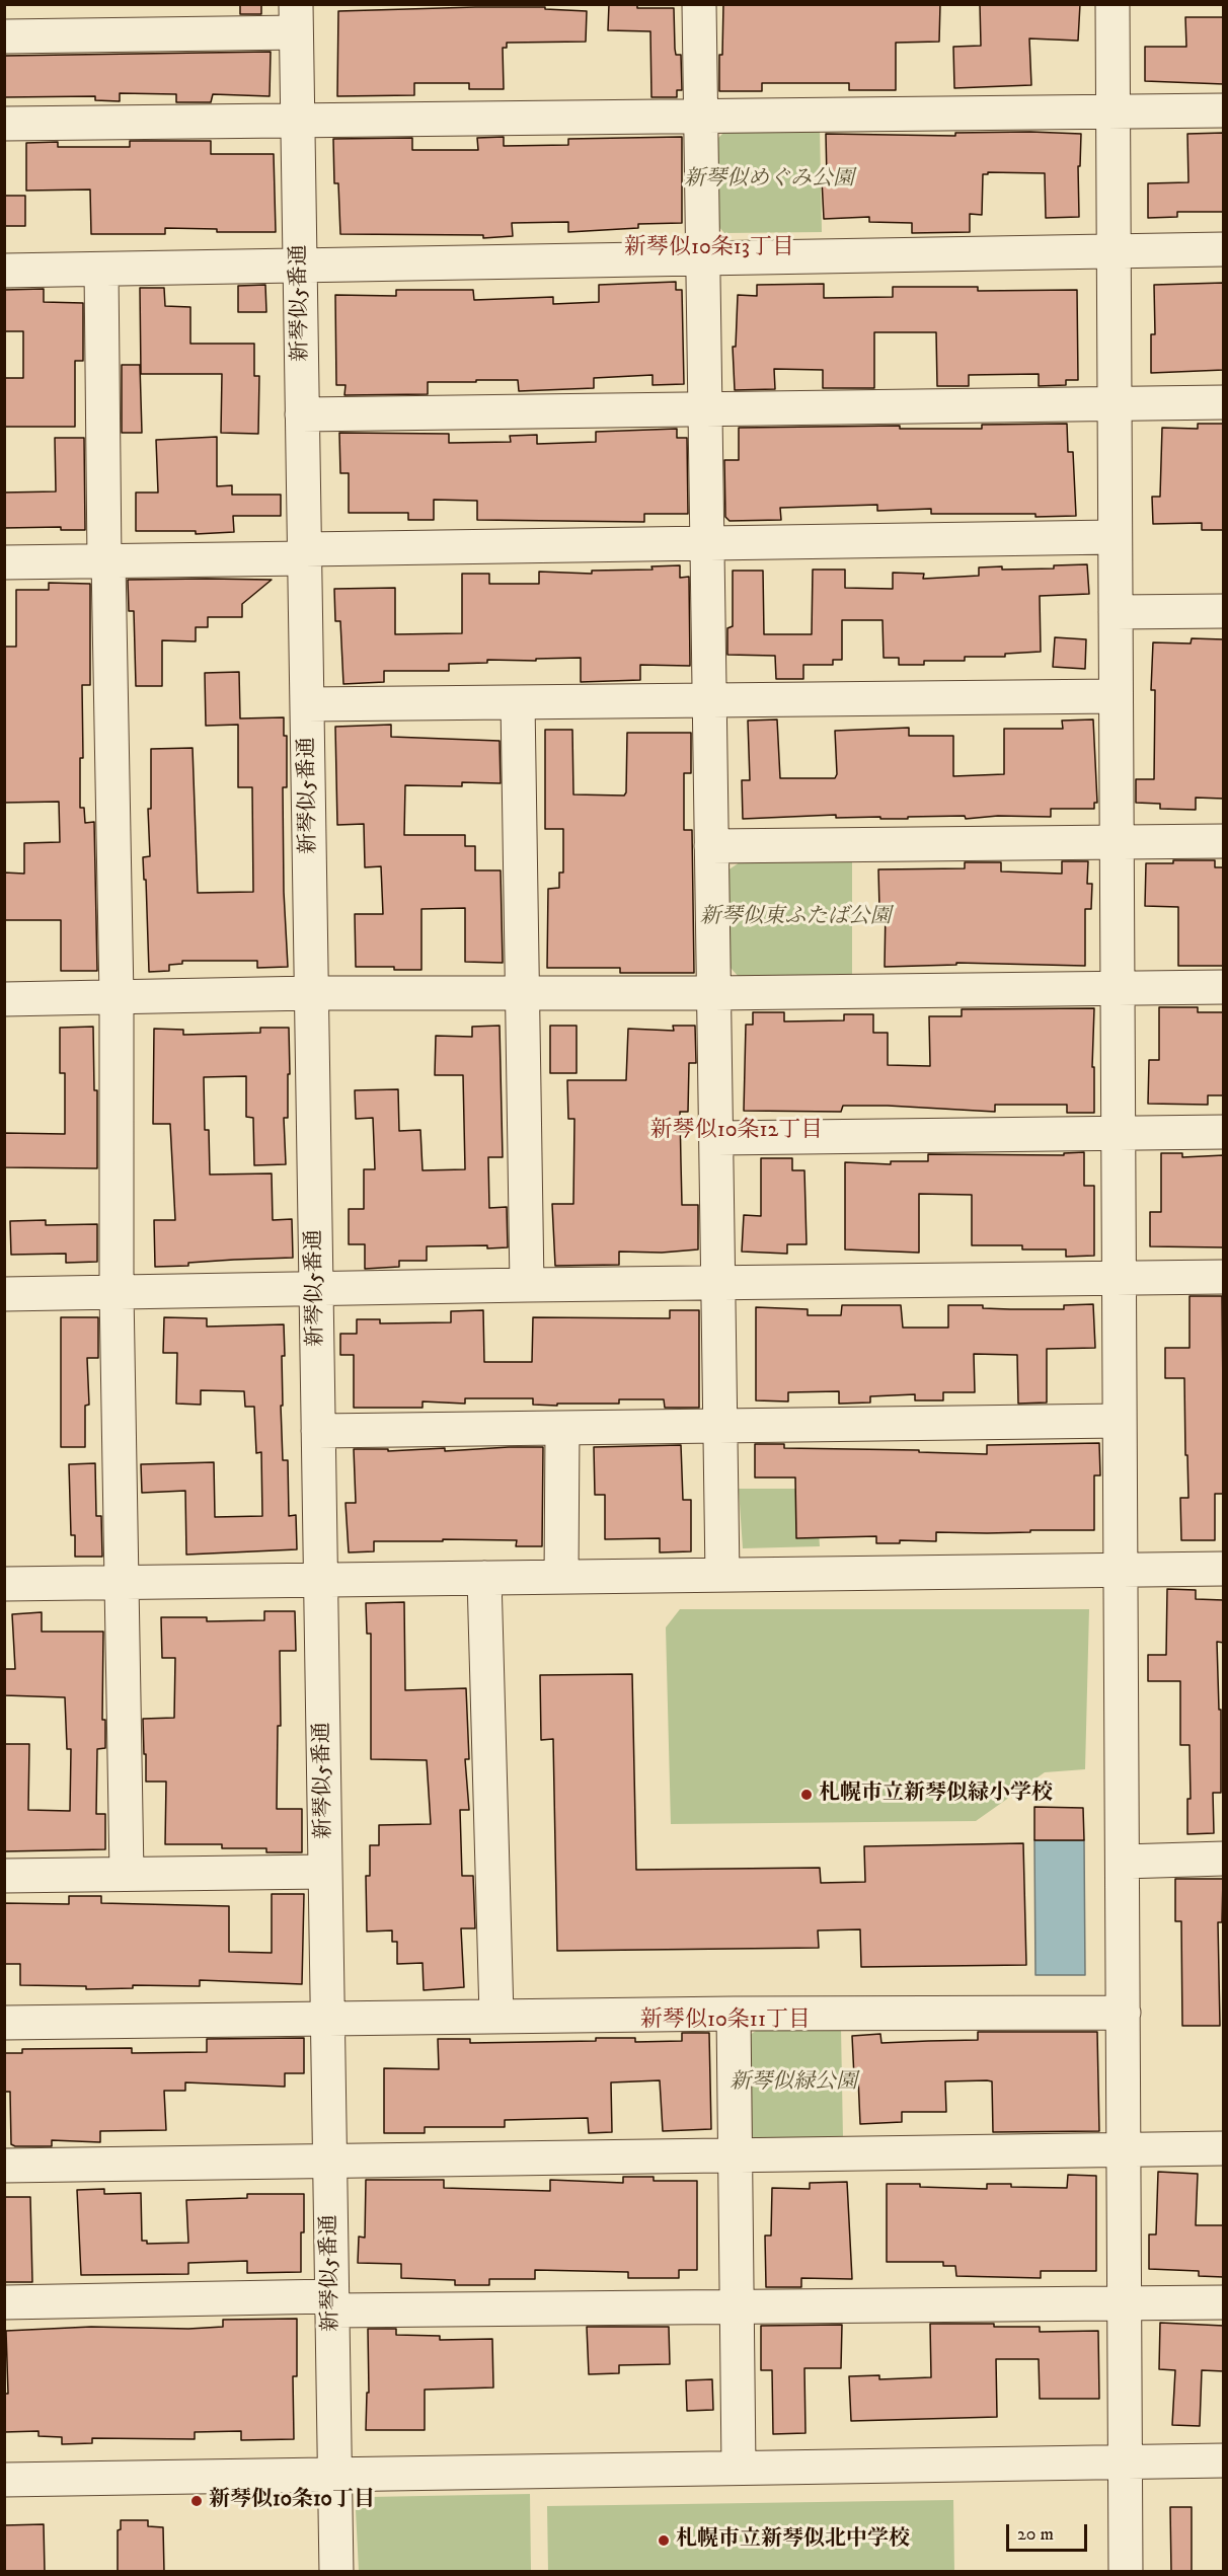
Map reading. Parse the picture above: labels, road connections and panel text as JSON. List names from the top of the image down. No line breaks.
{"streets":{"street":["新琴似5番通"]},"districts":["新琴似10条13丁目","新琴似10条12丁目","新琴似10条11丁目"],"parks":["新琴似めぐみ公園","新琴似東ふたば公園","新琴似緑公園"],"places":["札幌市立新琴似緑小学校","新琴似10条10丁目","札幌市立新琴似北中学校"],"scale_bar":"20 m"}
